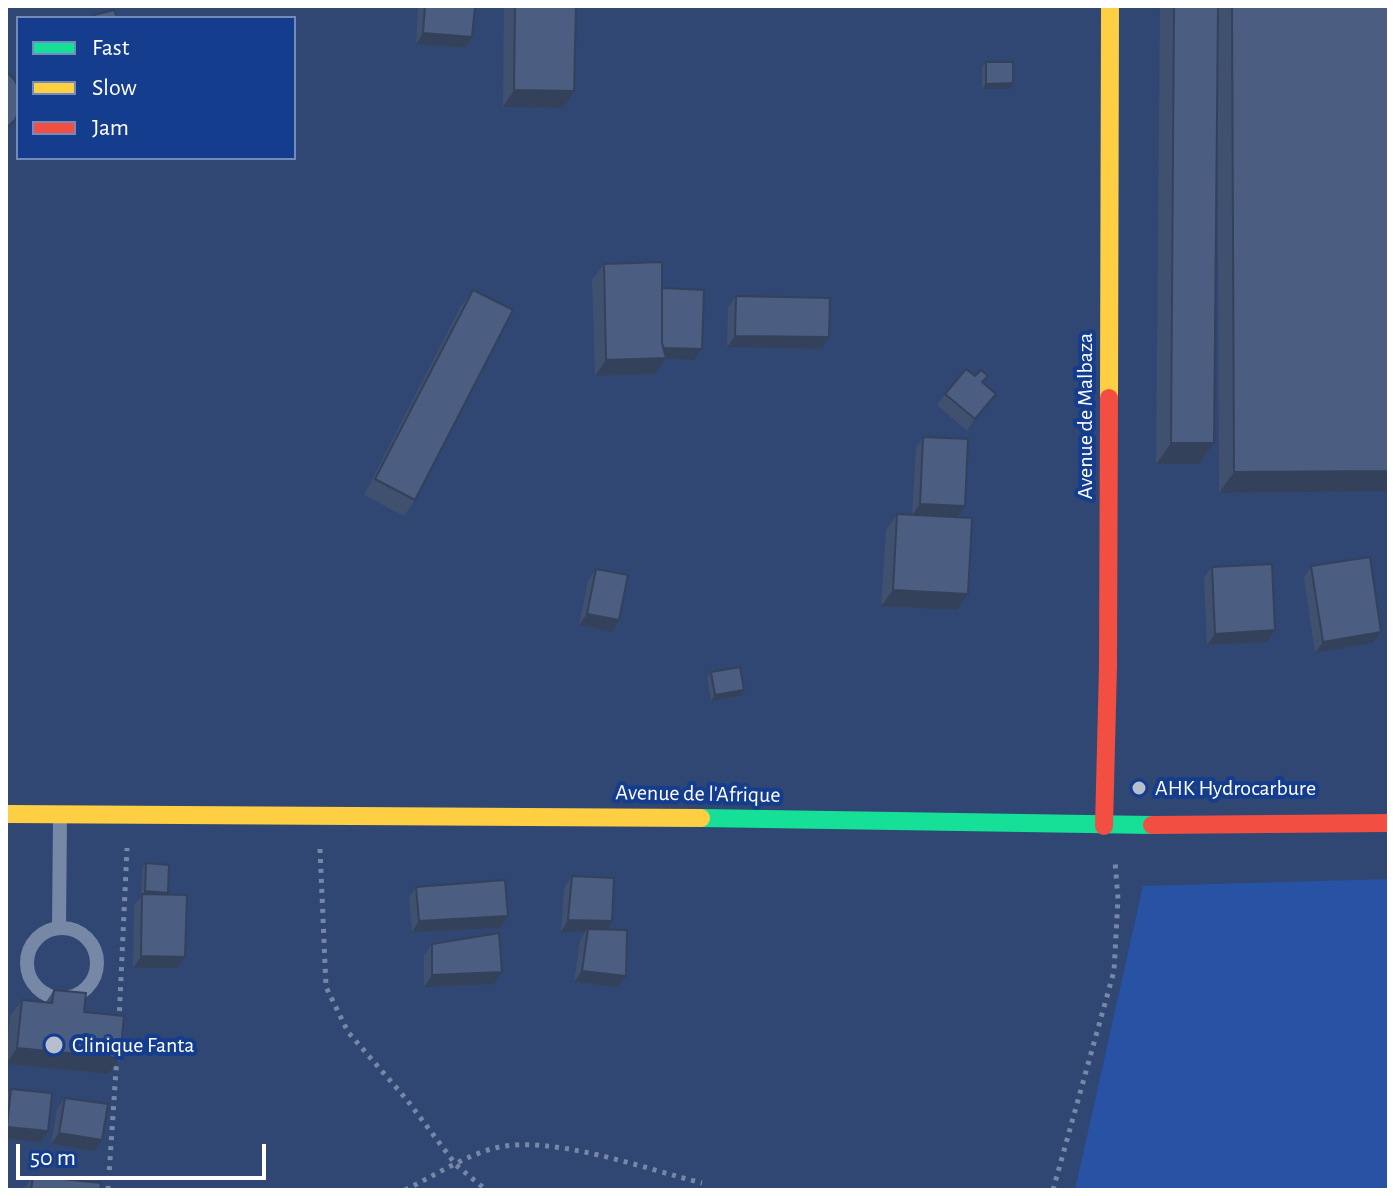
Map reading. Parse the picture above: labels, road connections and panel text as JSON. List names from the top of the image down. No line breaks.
{"streets":{"main road":["Avenue de Malbaza","Avenue de l'Afrique"]},"crossings":[["Avenue de Malbaza","Avenue de l'Afrique"]],"places":["AHK Hydrocarbure","Clinique Fanta"],"legend":["Fast","Slow","Jam"],"scale_bar":"50 m"}
